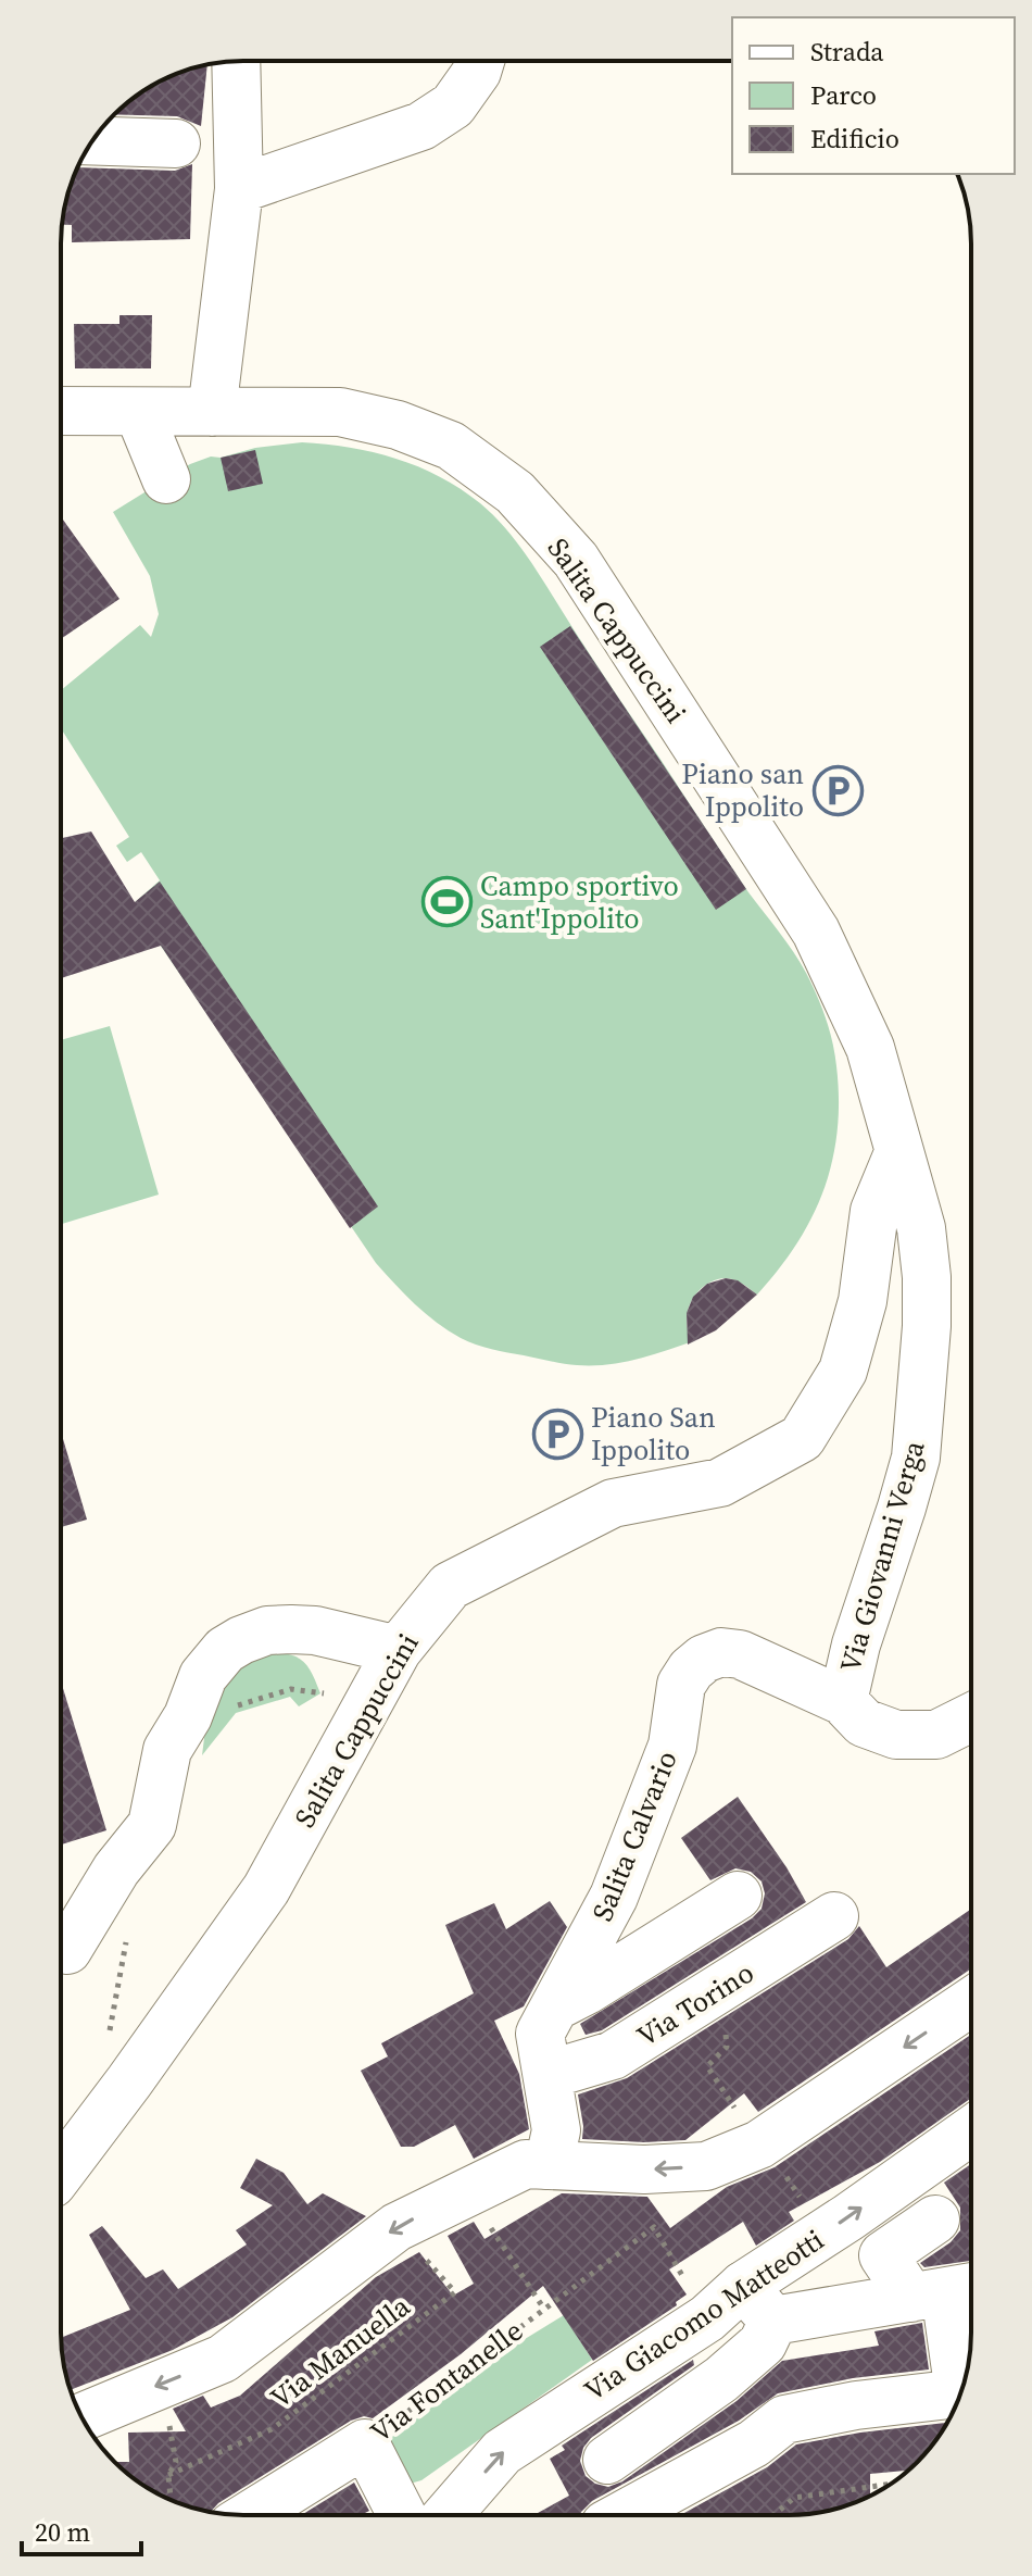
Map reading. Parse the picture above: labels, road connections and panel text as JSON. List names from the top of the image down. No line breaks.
{"streets":{"street":["Salita Cappuccini","Via Giovanni Verga","Salita Calvario","Via Torino","Via Giacomo Matteotti","Via Fontanelle"],"path":["Via Manuella"]},"crossings":[["Salita Cappuccini","Via Giovanni Verga"],["Via Giovanni Verga","Salita Calvario"],["Salita Calvario","Via Torino"],["Via Giacomo Matteotti","Via Fontanelle"]],"places":{"parking":["Piano san Ippolito","Piano San Ippolito"],"sports":["Campo sportivo Sant'Ippolito"]},"legend":["Strada","Parco","Edificio"],"scale_bar":"20 m"}
